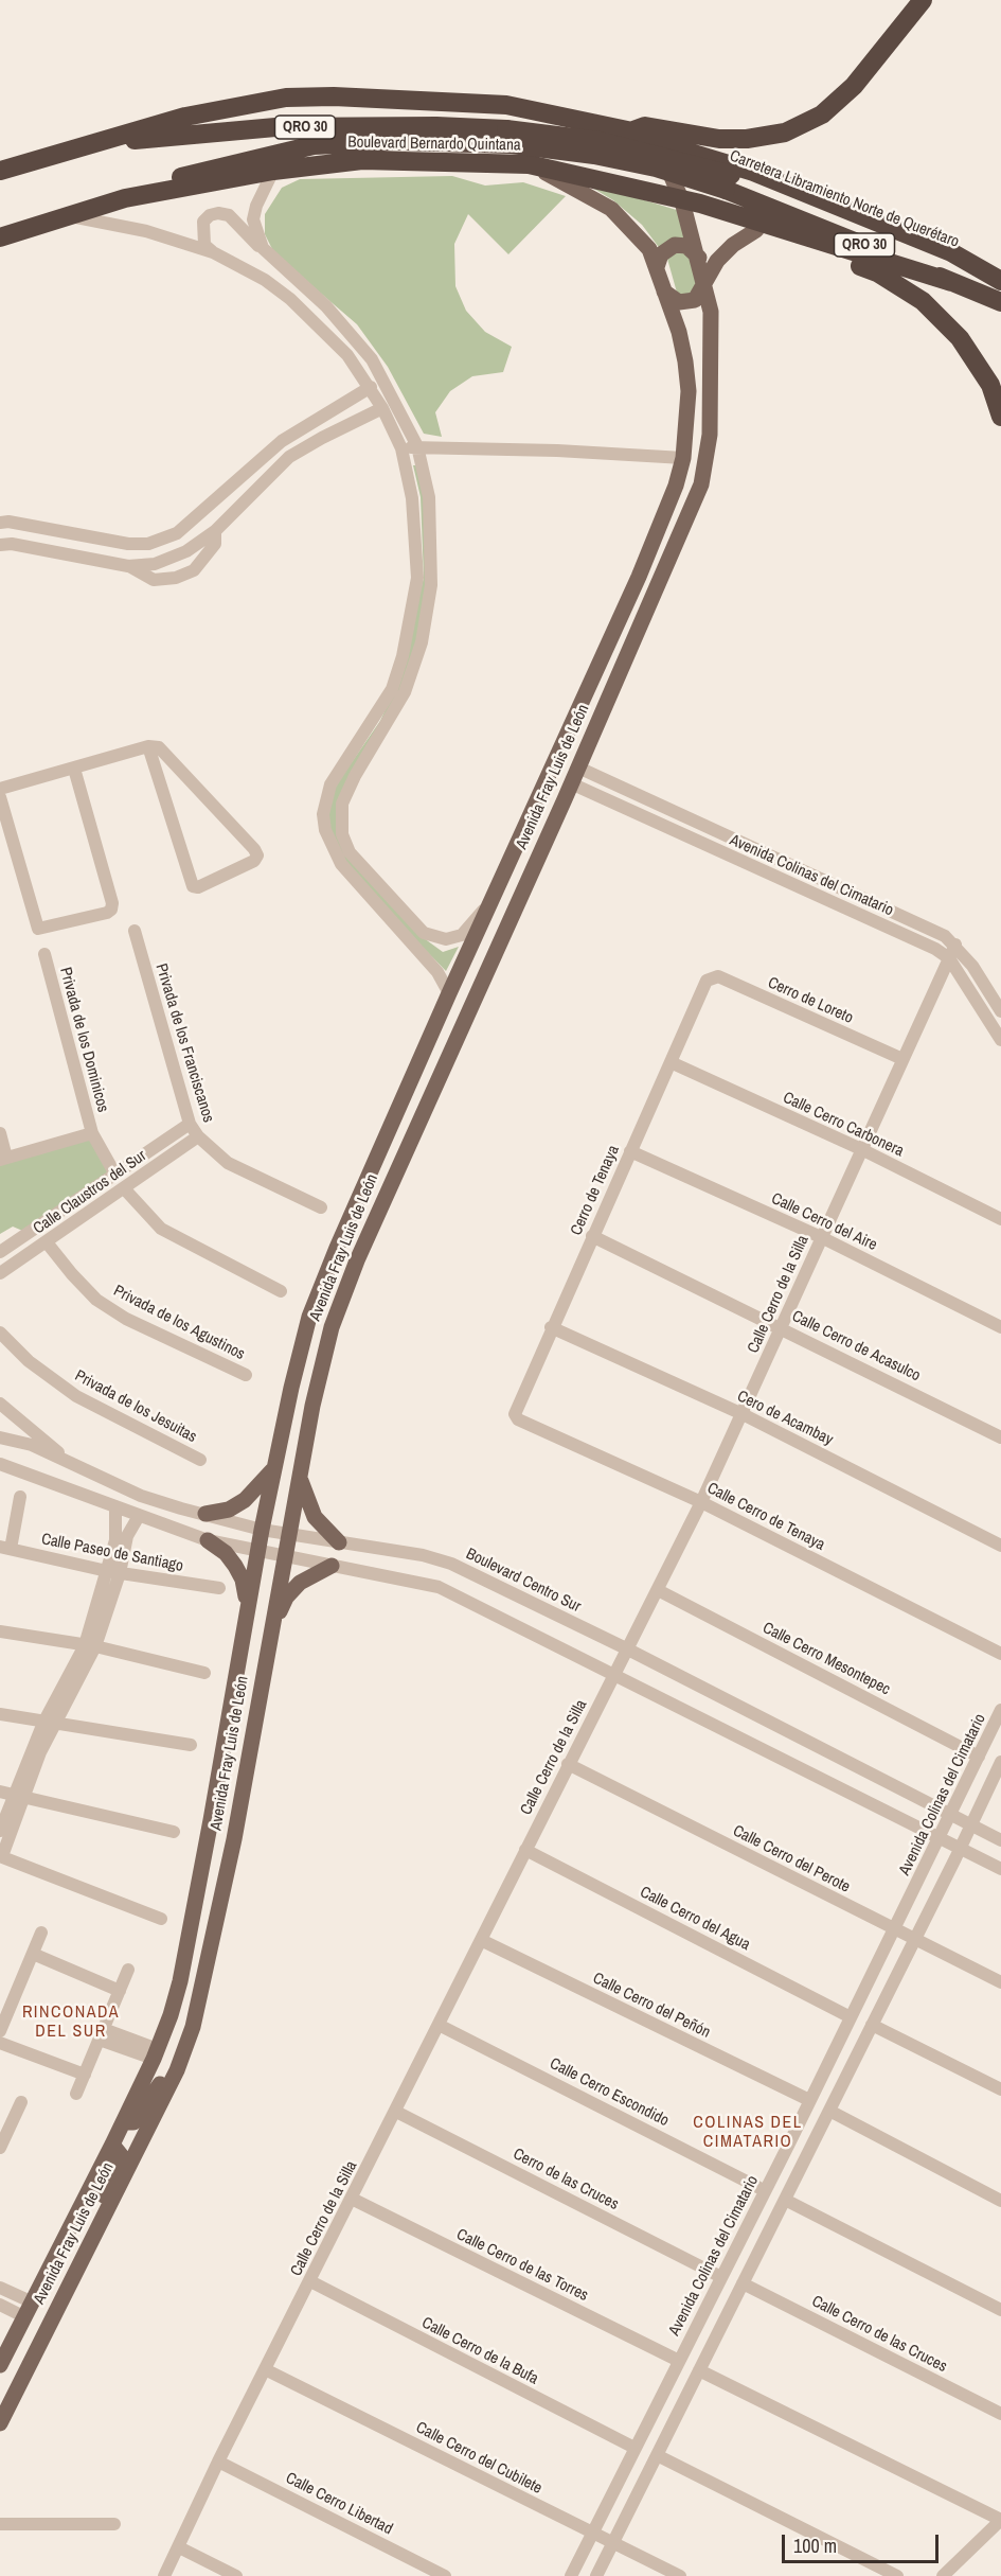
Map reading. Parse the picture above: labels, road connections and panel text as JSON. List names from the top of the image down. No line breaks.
{"streets":{"highway":["QRO 30","Boulevard Bernardo Quintana","Carretera Libramiento Norte de Querétaro"],"main road":["Avenida Fray Luis de León"],"street":["Avenida Colinas del Cimatario","Cerro de Loreto","Privada de los Dominicos","Privada de los Franciscanos","Calle Cerro Carbonera","Cerro de Tenaya","Calle Claustros del Sur","Calle Cerro del Aire","Calle Cerro de la Silla","Privada de los Agustinos","Calle Cerro de Acasulco","Privada de los Jesuitas","Cero de Acambay","Calle Cerro de Tenaya","Calle Paseo de Santiago","Boulevard Centro Sur","Calle Cerro Mesontepec","Calle Cerro del Perote","Calle Cerro del Agua","Calle Cerro del Peñón","Calle Cerro Escondido","Cerro de las Cruces","Calle Cerro de las Torres","Calle Cerro de las Cruces","Calle Cerro de la Bufa","Calle Cerro del Cubilete","Calle Cerro Libertad"]},"crossings":[["QRO 30","Carretera Libramiento Norte de Querétaro"],["QRO 30","Avenida Fray Luis de León"],["Boulevard Bernardo Quintana","Carretera Libramiento Norte de Querétaro"],["Boulevard Bernardo Quintana","Avenida Fray Luis de León"],["Avenida Fray Luis de León","Avenida Colinas del Cimatario"],["Avenida Fray Luis de León","Boulevard Centro Sur"],["Avenida Colinas del Cimatario","Calle Cerro de la Silla"],["Avenida Colinas del Cimatario","Boulevard Centro Sur"],["Avenida Colinas del Cimatario","Calle Cerro Mesontepec"],["Avenida Colinas del Cimatario","Calle Cerro del Perote"],["Avenida Colinas del Cimatario","Calle Cerro del Agua"],["Avenida Colinas del Cimatario","Calle Cerro del Peñón"],["Avenida Colinas del Cimatario","Calle Cerro Escondido"],["Avenida Colinas del Cimatario","Cerro de las Cruces"],["Avenida Colinas del Cimatario","Calle Cerro de las Torres"],["Avenida Colinas del Cimatario","Calle Cerro de la Bufa"],["Avenida Colinas del Cimatario","Calle Cerro del Cubilete"],["Cerro de Loreto","Cerro de Tenaya"],["Cerro de Loreto","Calle Cerro de la Silla"],["Privada de los Dominicos","Calle Claustros del Sur"],["Privada de los Franciscanos","Calle Claustros del Sur"],["Calle Cerro Carbonera","Cerro de Tenaya"],["Calle Cerro Carbonera","Calle Cerro de la Silla"],["Cerro de Tenaya","Calle Cerro del Aire"],["Cerro de Tenaya","Calle Cerro de Acasulco"],["Cerro de Tenaya","Cero de Acambay"],["Cerro de Tenaya","Calle Cerro de Tenaya"],["Calle Claustros del Sur","Privada de los Agustinos"],["Calle Cerro del Aire","Calle Cerro de la Silla"],["Calle Cerro de la Silla","Calle Cerro de Acasulco"],["Calle Cerro de la Silla","Cero de Acambay"],["Calle Cerro de la Silla","Calle Cerro de Tenaya"],["Calle Cerro de la Silla","Boulevard Centro Sur"],["Calle Cerro de la Silla","Calle Cerro Mesontepec"],["Calle Cerro de la Silla","Calle Cerro del Perote"],["Calle Cerro de la Silla","Calle Cerro del Agua"],["Calle Cerro de la Silla","Calle Cerro del Peñón"],["Calle Cerro de la Silla","Calle Cerro Escondido"],["Calle Cerro de la Silla","Cerro de las Cruces"],["Calle Cerro de la Silla","Calle Cerro de las Torres"],["Calle Cerro de la Silla","Calle Cerro de la Bufa"],["Calle Cerro de la Silla","Calle Cerro del Cubilete"],["Calle Cerro de la Silla","Calle Cerro Libertad"]],"districts":["RINCONADA DEL SUR","COLINAS DEL CIMATARIO"],"scale_bar":"100 m"}
